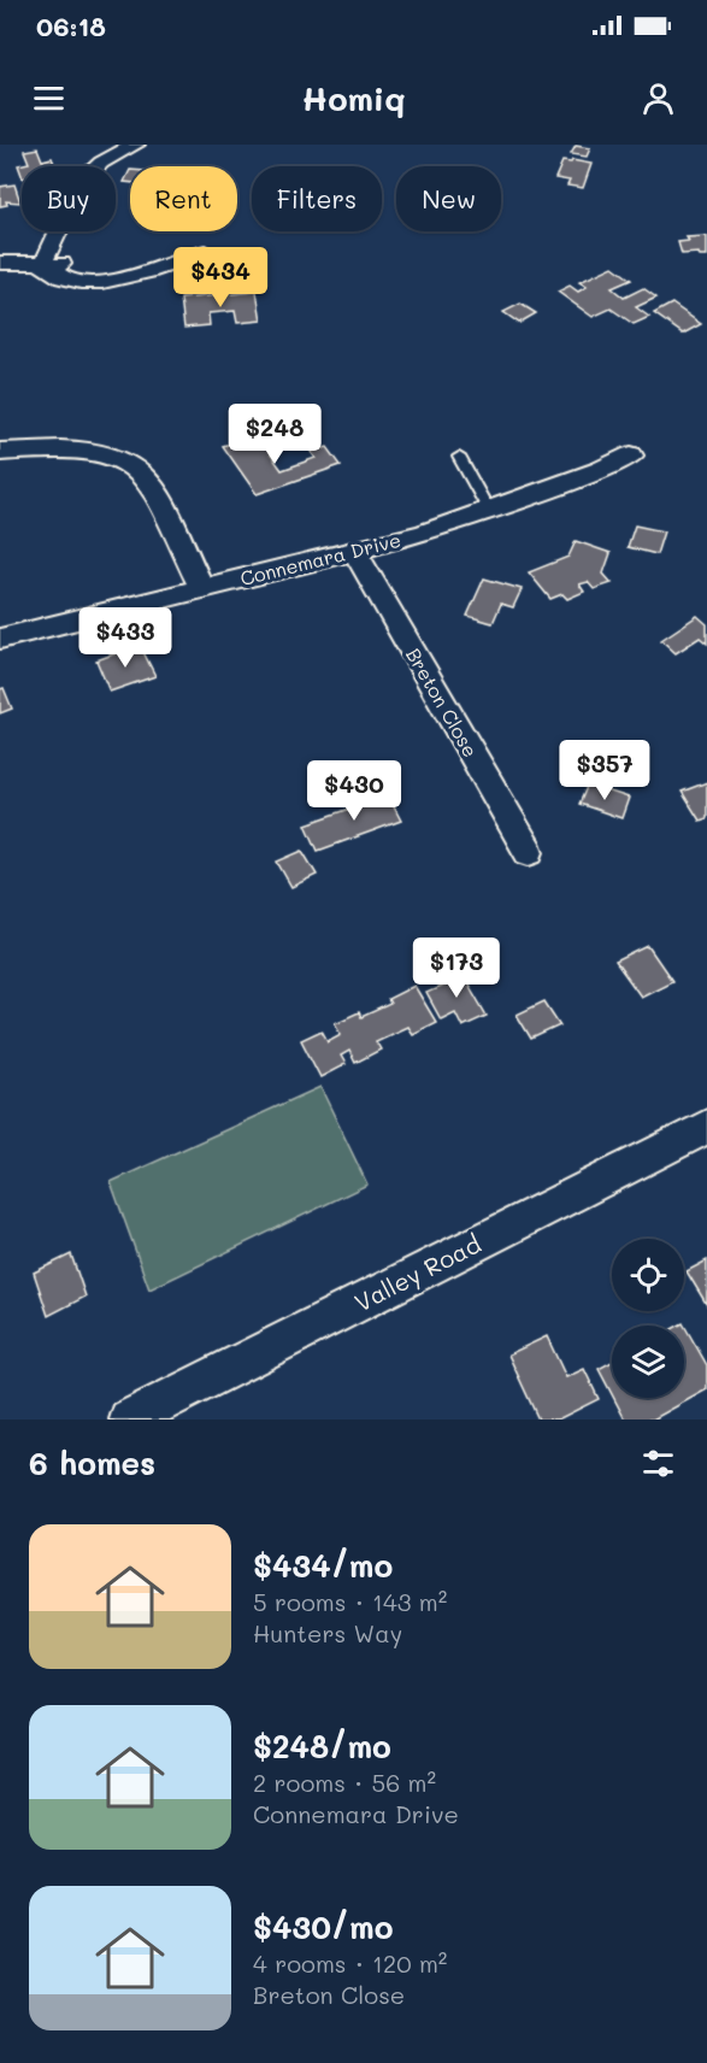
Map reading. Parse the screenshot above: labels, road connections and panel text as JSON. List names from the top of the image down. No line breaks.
{"streets":{"street":["Connemara Drive","Breton Close","Valley Road"]},"crossings":[["Connemara Drive","Breton Close"]],"page":{"status":"06:18","header":"Homiq","chip":["Buy","Rent","Filters","New"],"price":["$434","$248","$433","$357","$430","$173"],"heading":"6 homes","list":[{"name":"$434/mo","note":"5 rooms · 143 m² · Hunters Way"},{"name":"$248/mo","note":"2 rooms · 56 m² · Connemara Drive"},{"name":"$430/mo","note":"4 rooms · 120 m² · Breton Close"}]}}
